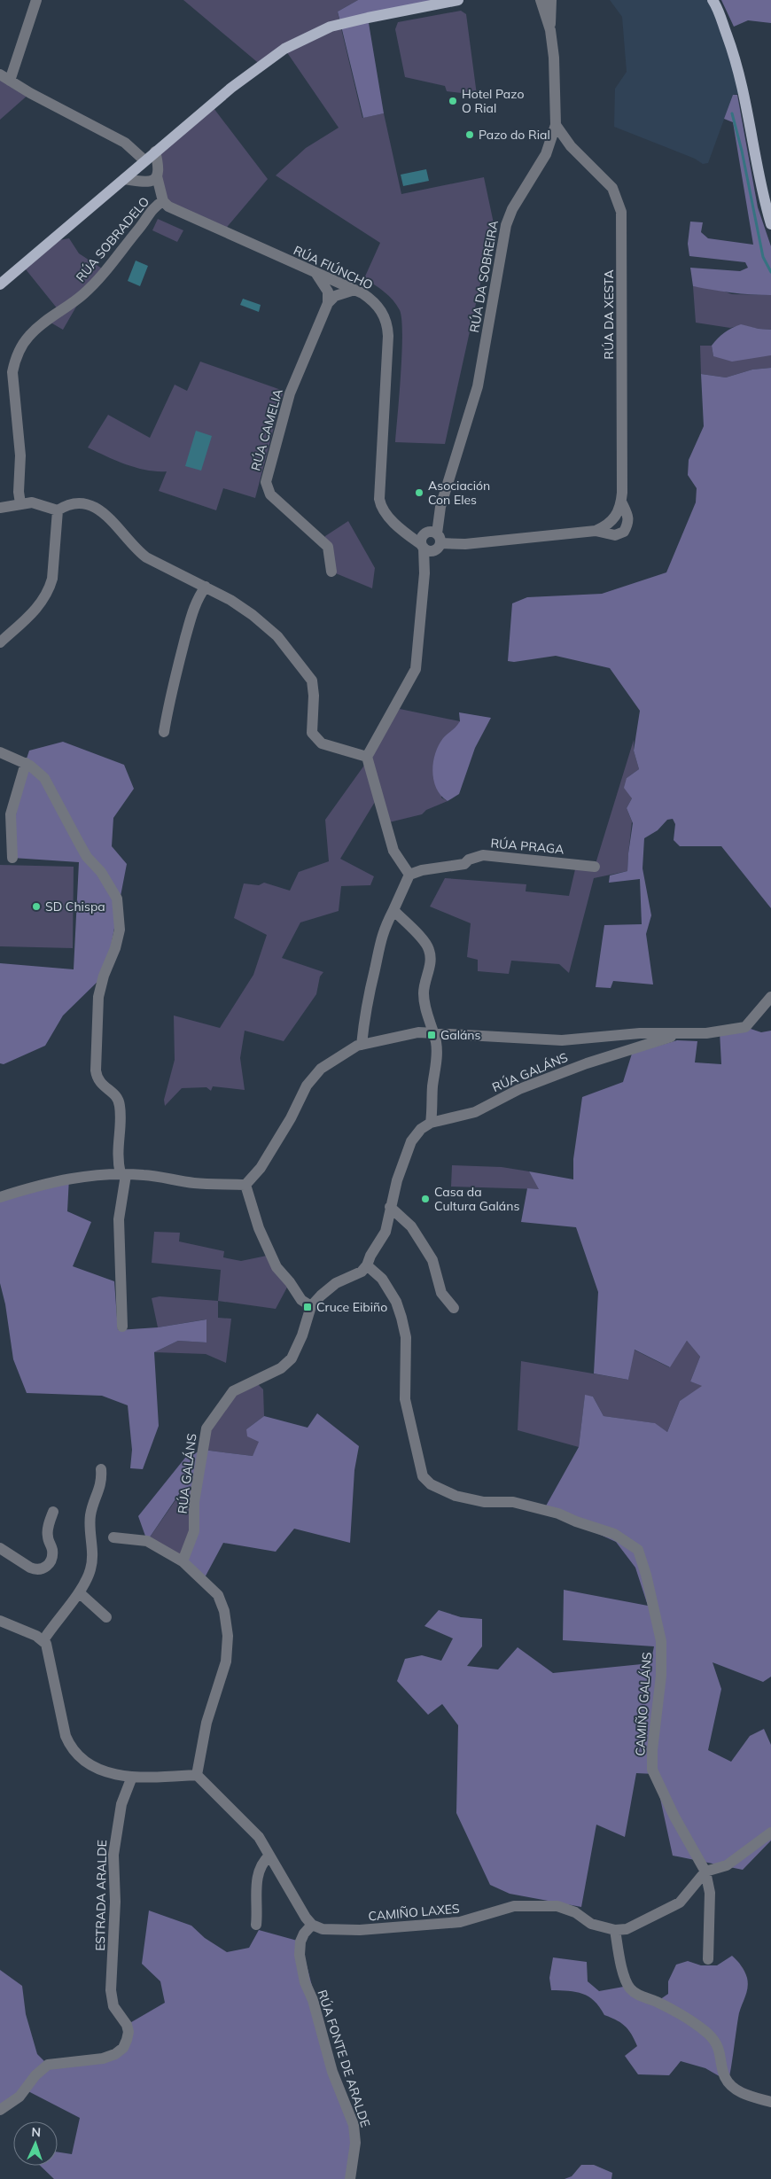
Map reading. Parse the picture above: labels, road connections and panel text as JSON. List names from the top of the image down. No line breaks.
{"streets":{"street":["RÚA SOBRADELO","RÚA FIÚNCHO","RÚA DA SOBREIRA","RÚA DA XESTA","RÚA CAMELIA","RÚA PRAGA","RÚA GALÁNS","CAMIÑO GALÁNS","ESTRADA ARALDE","CAMIÑO LAXES","RÚA FONTE DE ARALDE"]},"crossings":[["RÚA SOBRADELO","RÚA FIÚNCHO"],["RÚA FIÚNCHO","RÚA DA SOBREIRA"],["RÚA FIÚNCHO","RÚA CAMELIA"],["RÚA DA SOBREIRA","RÚA DA XESTA"],["RÚA GALÁNS","CAMIÑO GALÁNS"],["CAMIÑO LAXES","RÚA FONTE DE ARALDE"]],"places":{"other":["Hotel Pazo O Rial","Pazo do Rial","Asociación Con Eles","SD Chispa","Casa da Cultura Galáns"],"transit":["Galáns","Cruce Eibiño"]},"north":"top"}
